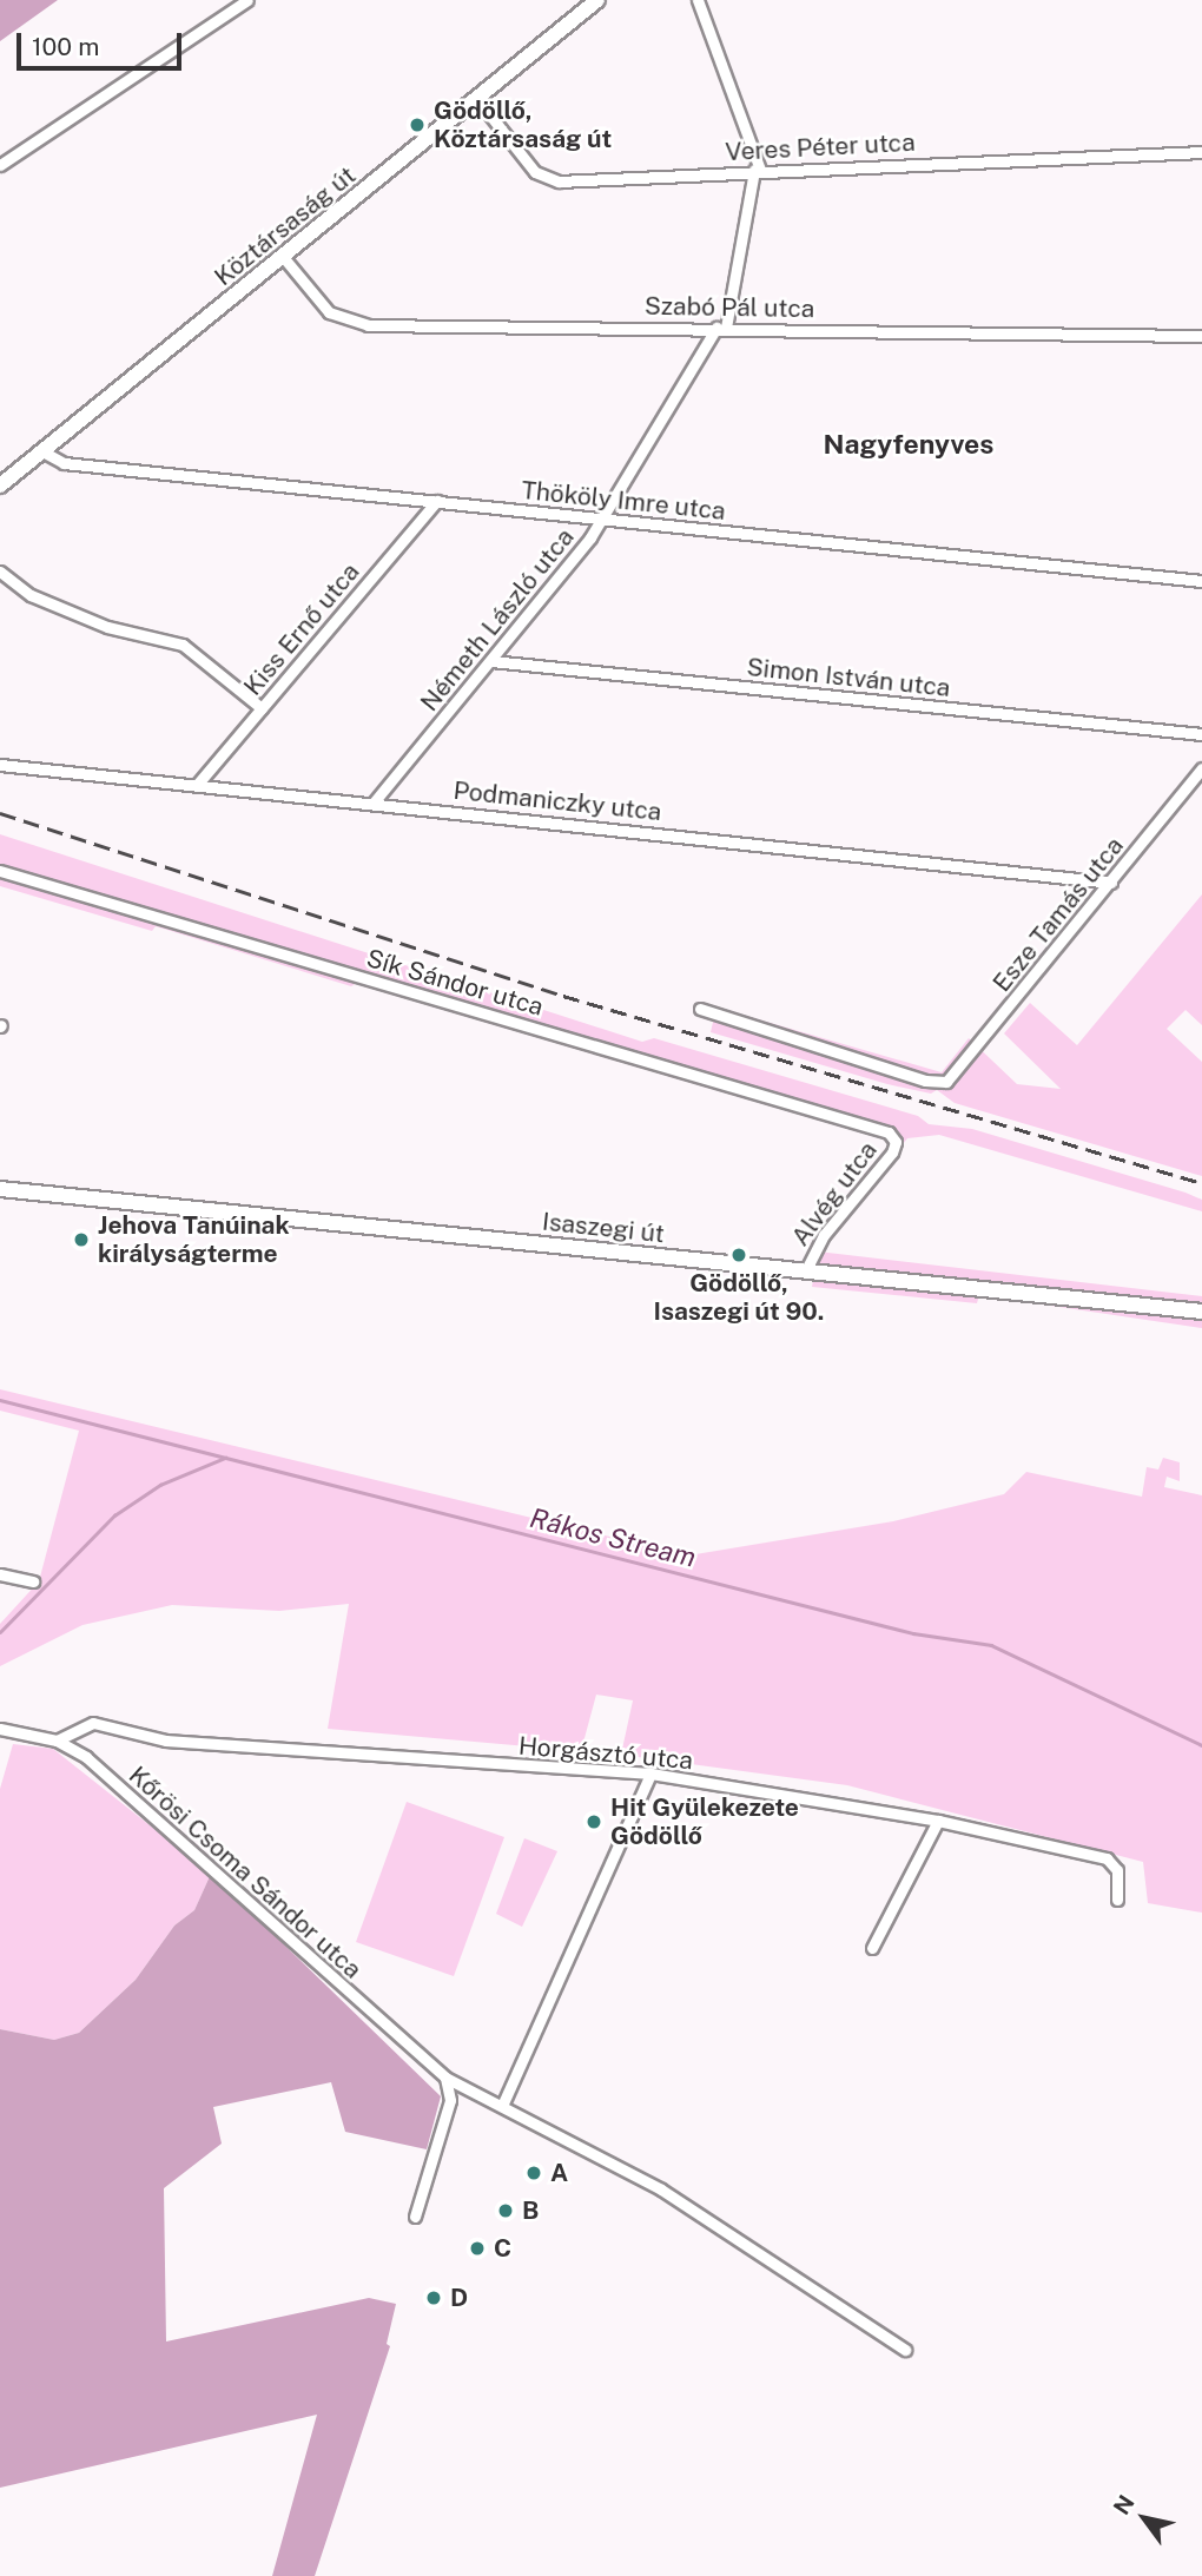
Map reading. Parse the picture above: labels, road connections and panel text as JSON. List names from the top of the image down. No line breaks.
{"streets":{"main road":["Köztársaság út","Isaszegi út"],"street":["Veres Péter utca","Szabó Pál utca","Thököly Imre utca","Németh László utca","Kiss Ernő utca","Simon István utca","Podmaniczky utca","Esze Tamás utca","Sík Sándor utca","Alvég utca","Horgásztó utca","Kőrösi Csoma Sándor utca"]},"crossings":[["Veres Péter utca","Köztársaság út"],["Veres Péter utca","Németh László utca"],["Köztársaság út","Szabó Pál utca"],["Köztársaság út","Thököly Imre utca"],["Szabó Pál utca","Németh László utca"],["Thököly Imre utca","Németh László utca"],["Thököly Imre utca","Kiss Ernő utca"],["Németh László utca","Simon István utca"],["Németh László utca","Podmaniczky utca"],["Kiss Ernő utca","Podmaniczky utca"],["Podmaniczky utca","Esze Tamás utca"],["Sík Sándor utca","Alvég utca"],["Alvég utca","Isaszegi út"],["Horgásztó utca","Kőrösi Csoma Sándor utca"]],"districts":["Nagyfenyves"],"water":["Rákos Stream"],"places":["Gödöllő, Köztársaság út","Jehova Tanúinak királyságterme","Gödöllő, Isaszegi út 90.","Hit Gyülekezete Gödöllő","A","B","C","D"],"scale_bar":"100 m","north":"top left"}
